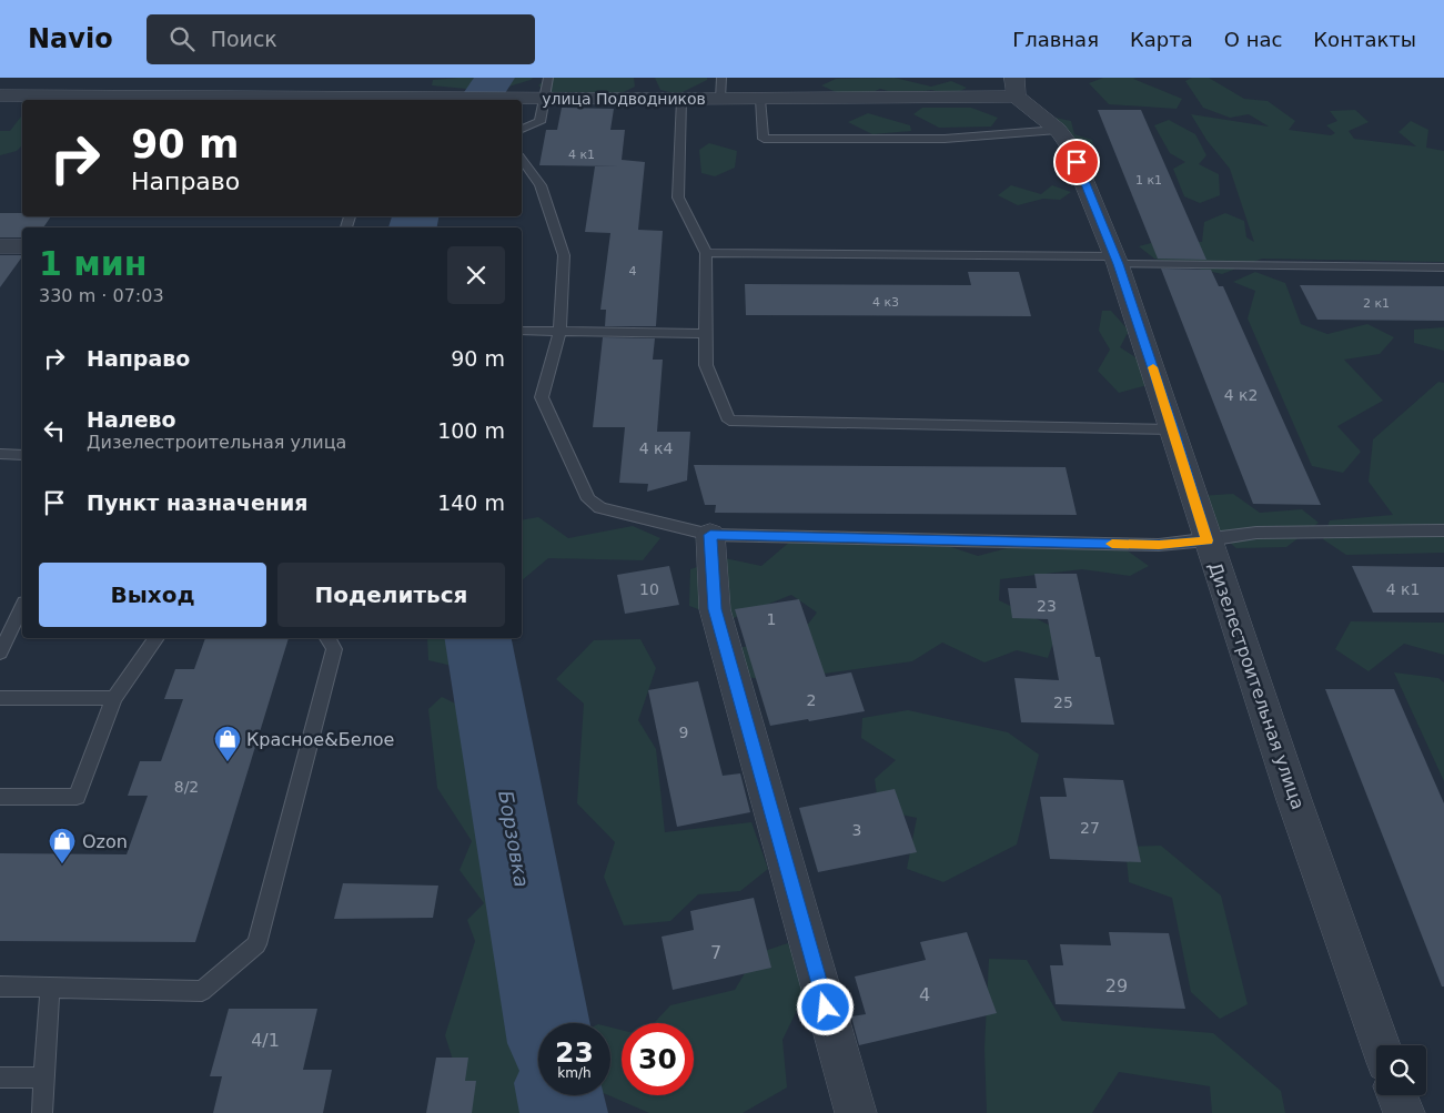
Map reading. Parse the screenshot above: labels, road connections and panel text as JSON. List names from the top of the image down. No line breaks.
{"streets":{"street":["улица Подводников","Дизелестроительная улица"]},"crossings":[["улица Подводников","Дизелестроительная улица"]],"water":["Борзовка"],"places":{"shop":["Красное&Белое","Ozon"]},"house_numbers":["4 к1","1 к1","4","4 к3","2 к1","4 к2","4 к4","10","4 к1","23","1","2","25","9","8/2","27","3","7","29","4","4/1"],"page":{"header":"Navio","search":"Поиск","nav":["Главная","Карта","О нас","Контакты"],"turn":["90 m","Направо"],"heading":["1 мин","330 m · 07:03"],"list":[{"name":"Направо","value":"90 m"},{"name":"Налево","note":"Дизелестроительная улица","value":"100 m"},{"name":"Пункт назначения","value":"140 m"}],"buttons":["Выход","Поделиться"],"speed":"23 km/h","limit":"30"}}
